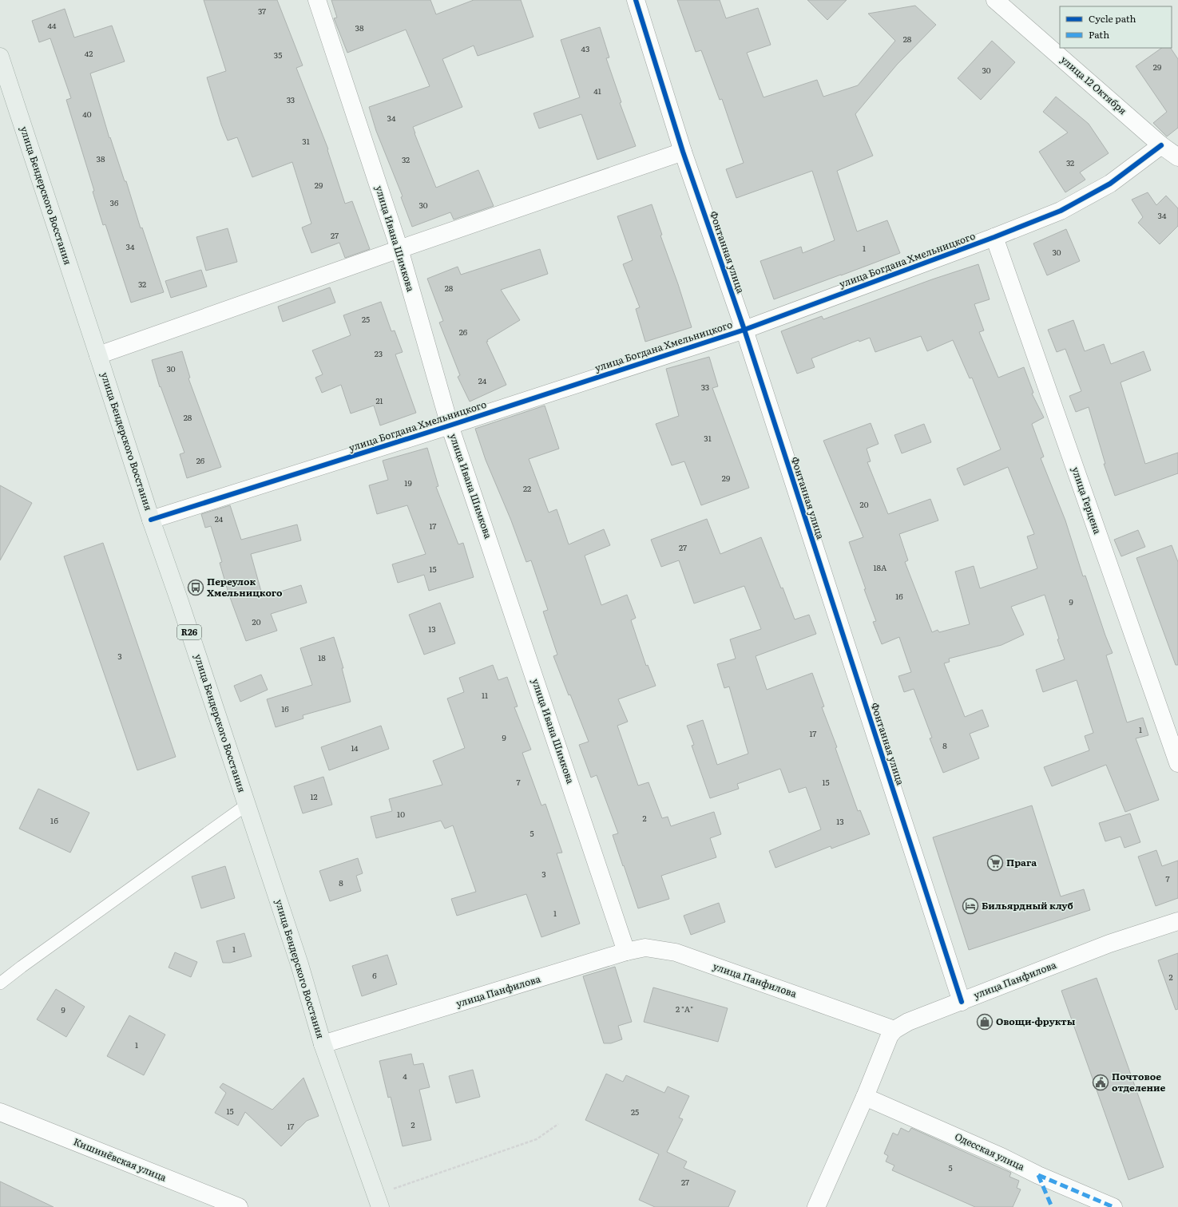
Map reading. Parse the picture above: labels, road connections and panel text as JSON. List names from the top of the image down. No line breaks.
{"streets":{"main road":["улица Бендерского Восстания","R26"],"street":["улица 12 Октября","улица Ивана Шимкова","Фонтанная улица","улица Богдана Хмельницкого","улица Герцена","улица Панфилова","Одесская улица","Кишинёвская улица"]},"crossings":[["улица 12 Октября","улица Богдана Хмельницкого"],["улица Бендерского Восстания","улица Богдана Хмельницкого"],["улица Бендерского Восстания","улица Панфилова"],["улица Ивана Шимкова","улица Богдана Хмельницкого"],["улица Ивана Шимкова","улица Панфилова"],["Фонтанная улица","улица Богдана Хмельницкого"],["Фонтанная улица","улица Панфилова"],["улица Богдана Хмельницкого","улица Герцена"]],"places":{"bus stop":["Переулок Хмельницкого"],"supermarket":["Прага"],"hotel":["Бильярдный клуб"],"shop":["Овощи-фрукты"],"public building":["Почтовое отделение"]},"house_numbers":["37","44","38","28","43","42","35","29","30","41","33","40","34","31","38","32","32","29","36","30","34","27","34","1","30","32","28","25","26","23","30","24","33","21","28","31","26","29","19","22","20","24","17","27","18А","15","16","9","20","13","3","18","11","16","1","17","9","8","14","7","15","12","10","2","1б","13","5","3","7","8","1","1","6","2","2 \"А\"","9","1","4","15","25","2","17","5","27"],"legend":["Cycle path","Path"]}
